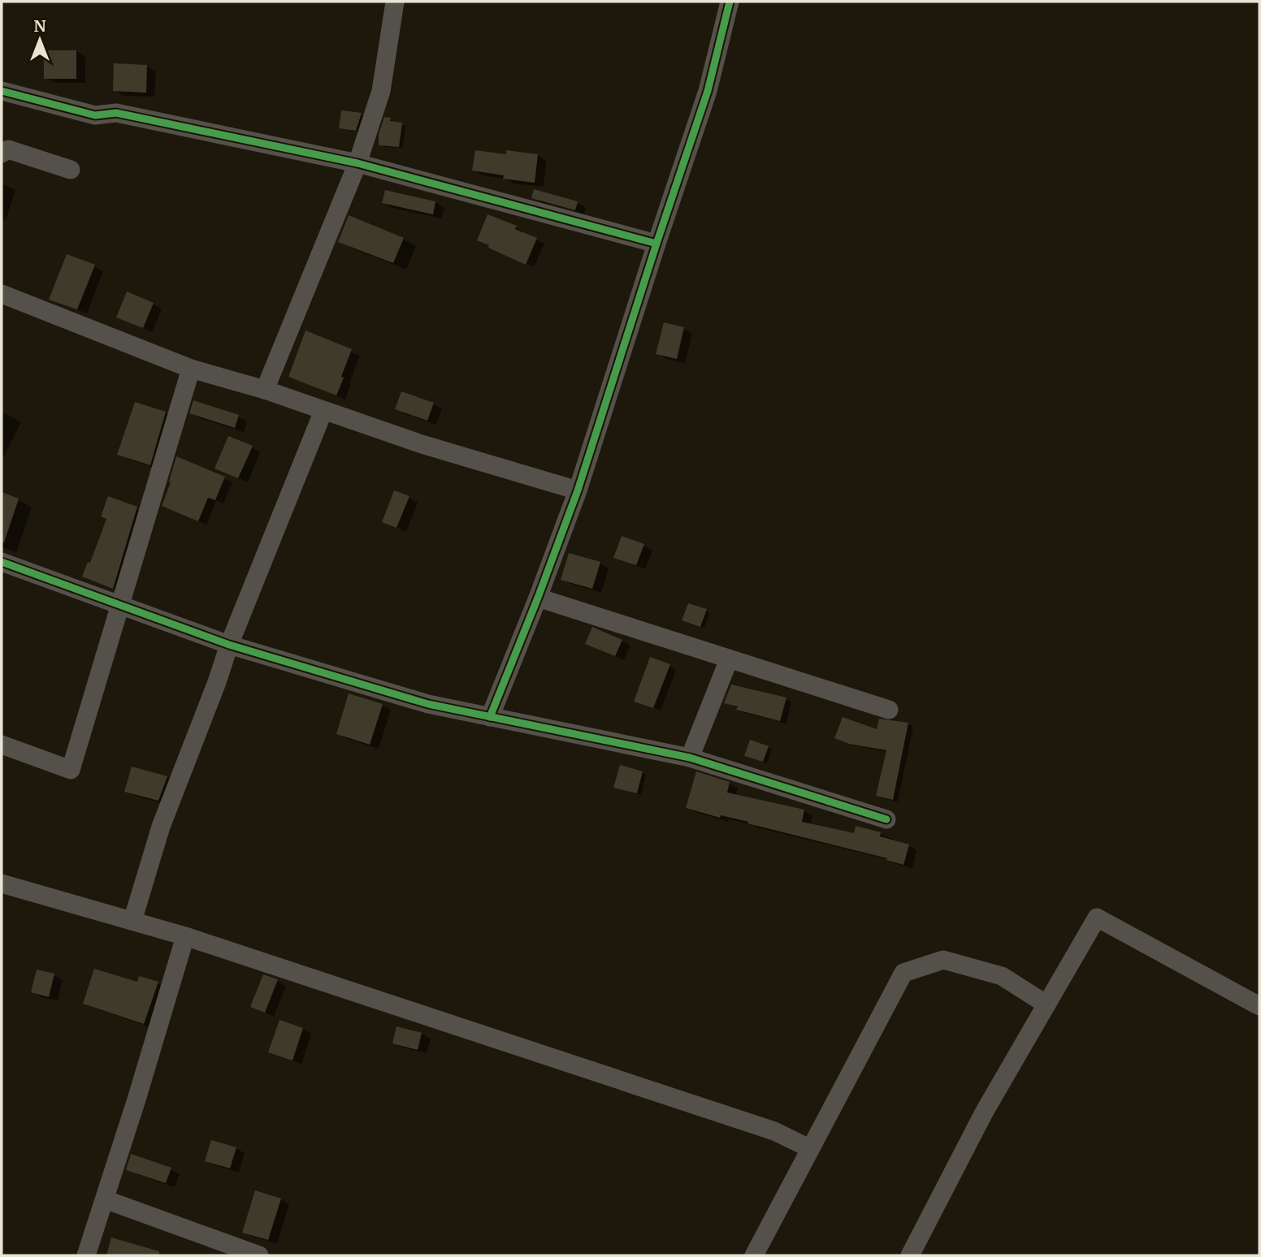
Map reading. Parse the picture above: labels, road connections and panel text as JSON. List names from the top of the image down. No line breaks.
{"north":"top"}
